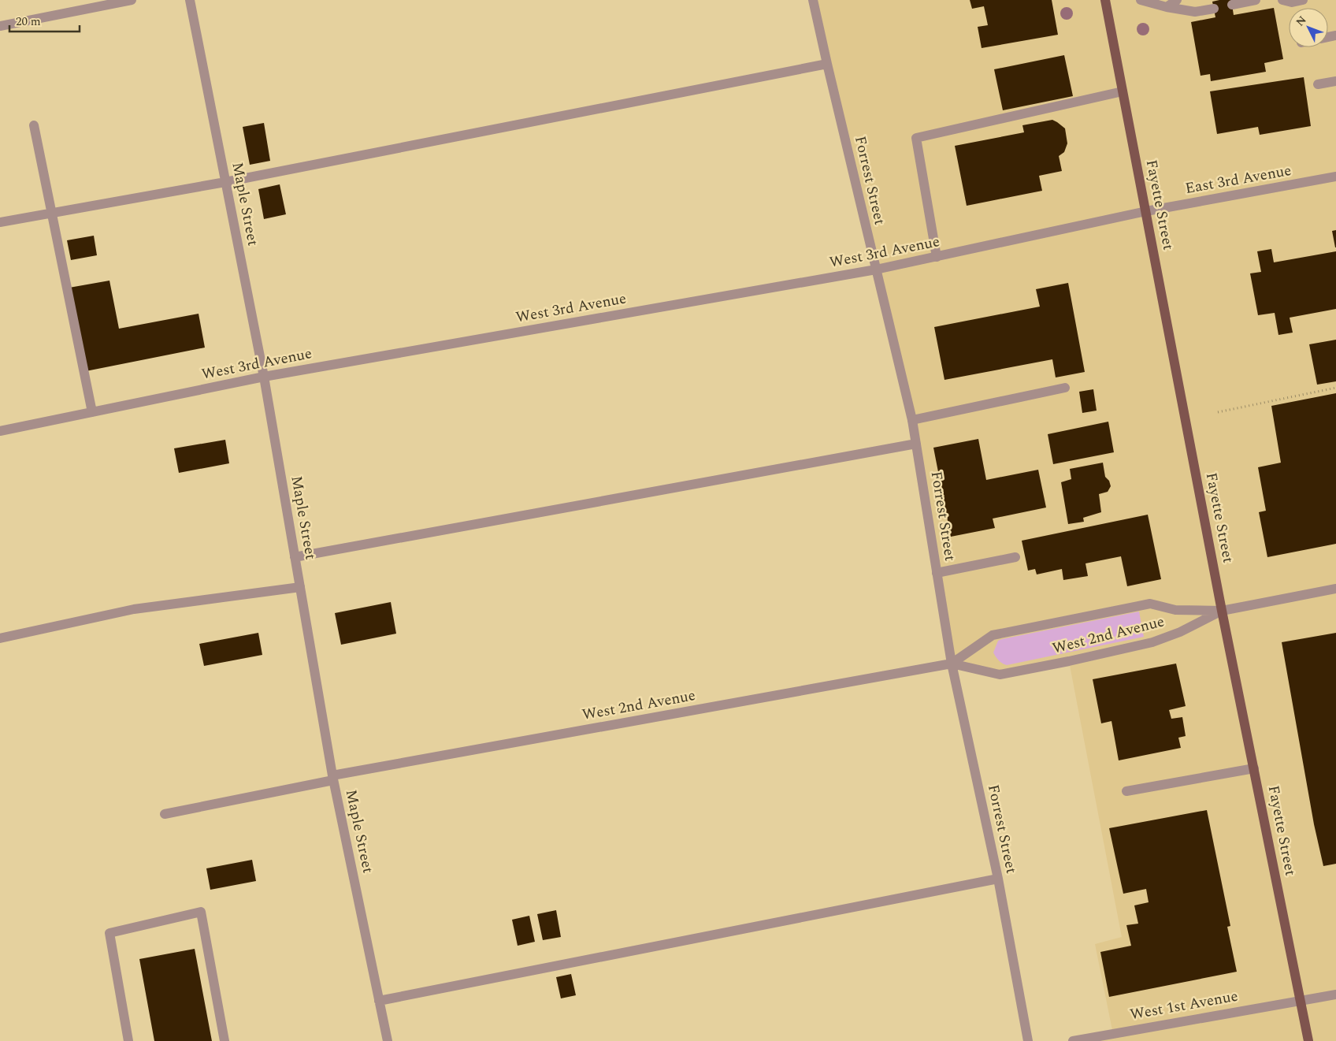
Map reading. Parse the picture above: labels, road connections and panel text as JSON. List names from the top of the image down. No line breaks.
{"streets":{"main road":["Fayette Street"],"street":["East 3rd Avenue","Forrest Street","Maple Street","West 3rd Avenue","West 2nd Avenue","West 1st Avenue"]},"crossings":[["East 3rd Avenue","Fayette Street"],["East 3rd Avenue","West 3rd Avenue"],["Forrest Street","West 3rd Avenue"],["Forrest Street","West 2nd Avenue"],["Maple Street","West 3rd Avenue"],["Maple Street","West 2nd Avenue"],["Fayette Street","West 3rd Avenue"],["Fayette Street","West 2nd Avenue"],["Fayette Street","West 1st Avenue"]],"scale_bar":"20 m","north":"top left"}
